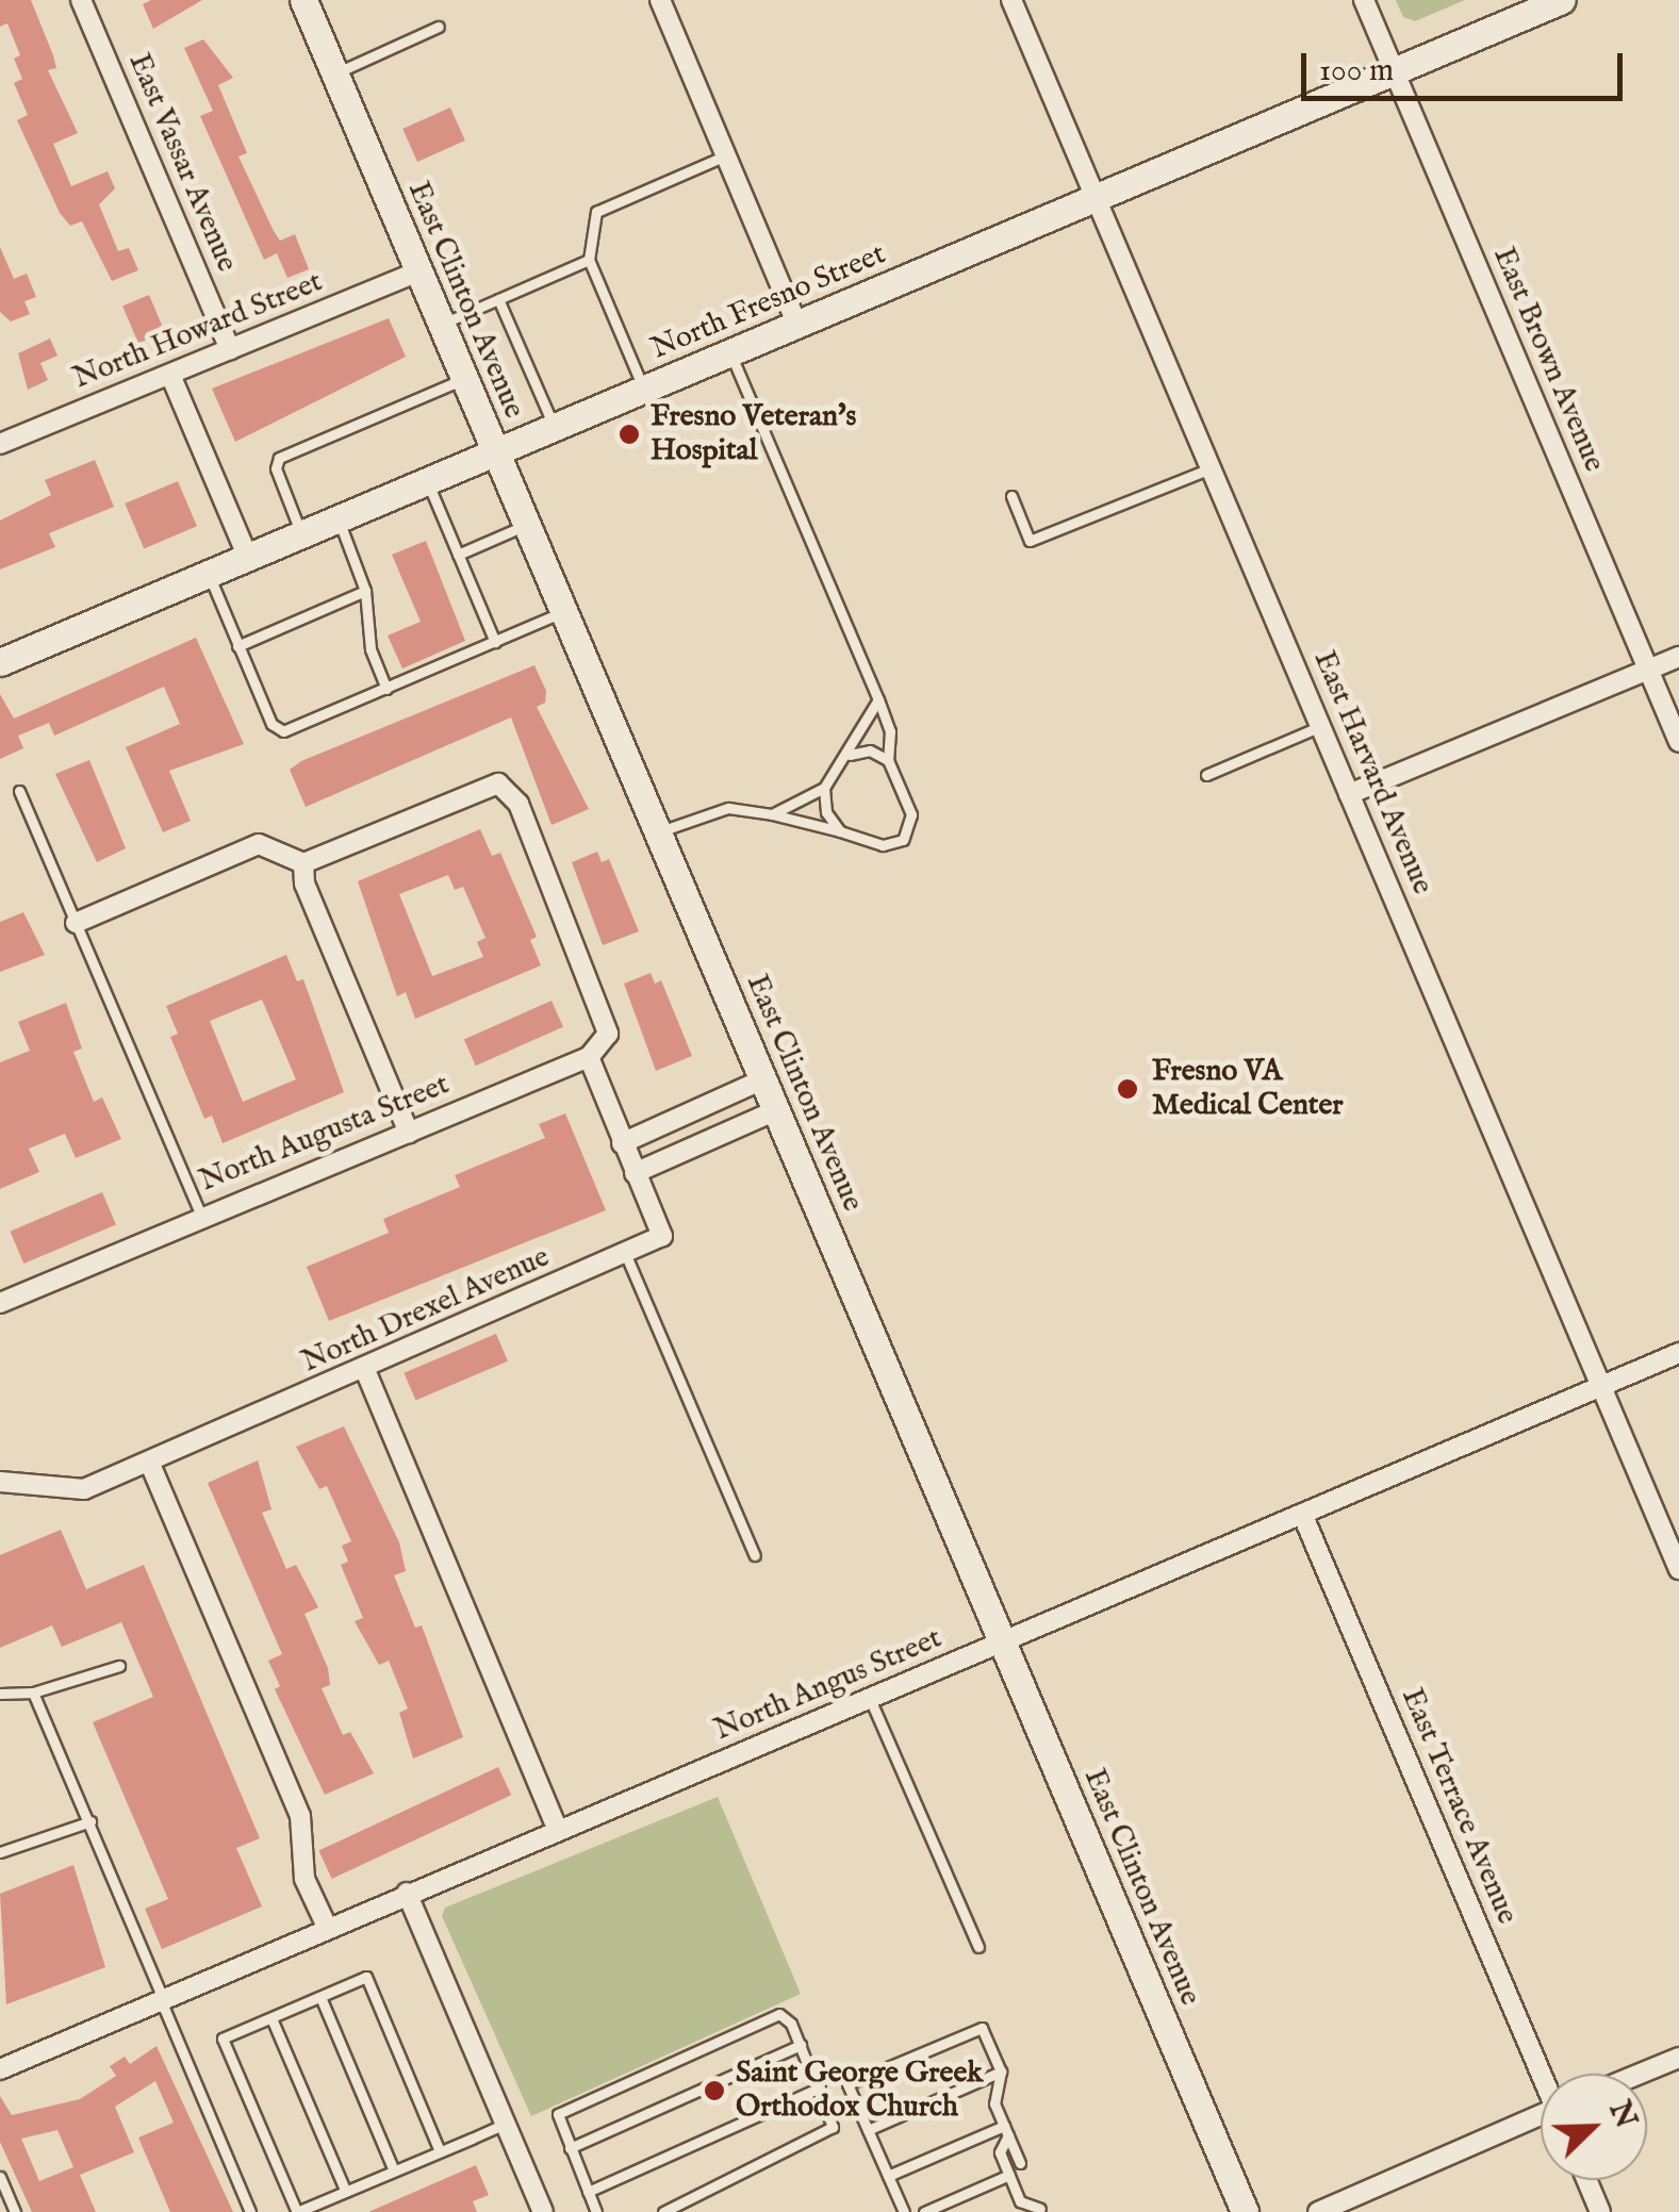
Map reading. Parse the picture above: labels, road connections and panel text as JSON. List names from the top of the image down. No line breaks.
{"streets":{"main road":["East Clinton Avenue","North Fresno Street"],"street":["East Vassar Avenue","North Howard Street","East Brown Avenue","East Harvard Avenue","North Augusta Street","North Drexel Avenue","North Angus Street","East Terrace Avenue"]},"crossings":[["East Vassar Avenue","North Howard Street"],["East Clinton Avenue","North Fresno Street"],["East Clinton Avenue","North Howard Street"],["East Clinton Avenue","North Angus Street"],["North Fresno Street","East Brown Avenue"],["North Fresno Street","East Harvard Avenue"],["East Harvard Avenue","North Angus Street"],["North Angus Street","East Terrace Avenue"]],"places":["Fresno Veteran's Hospital","Fresno VA Medical Center","Saint George Greek Orthodox Church"],"scale_bar":"100 m","north":"top right"}
